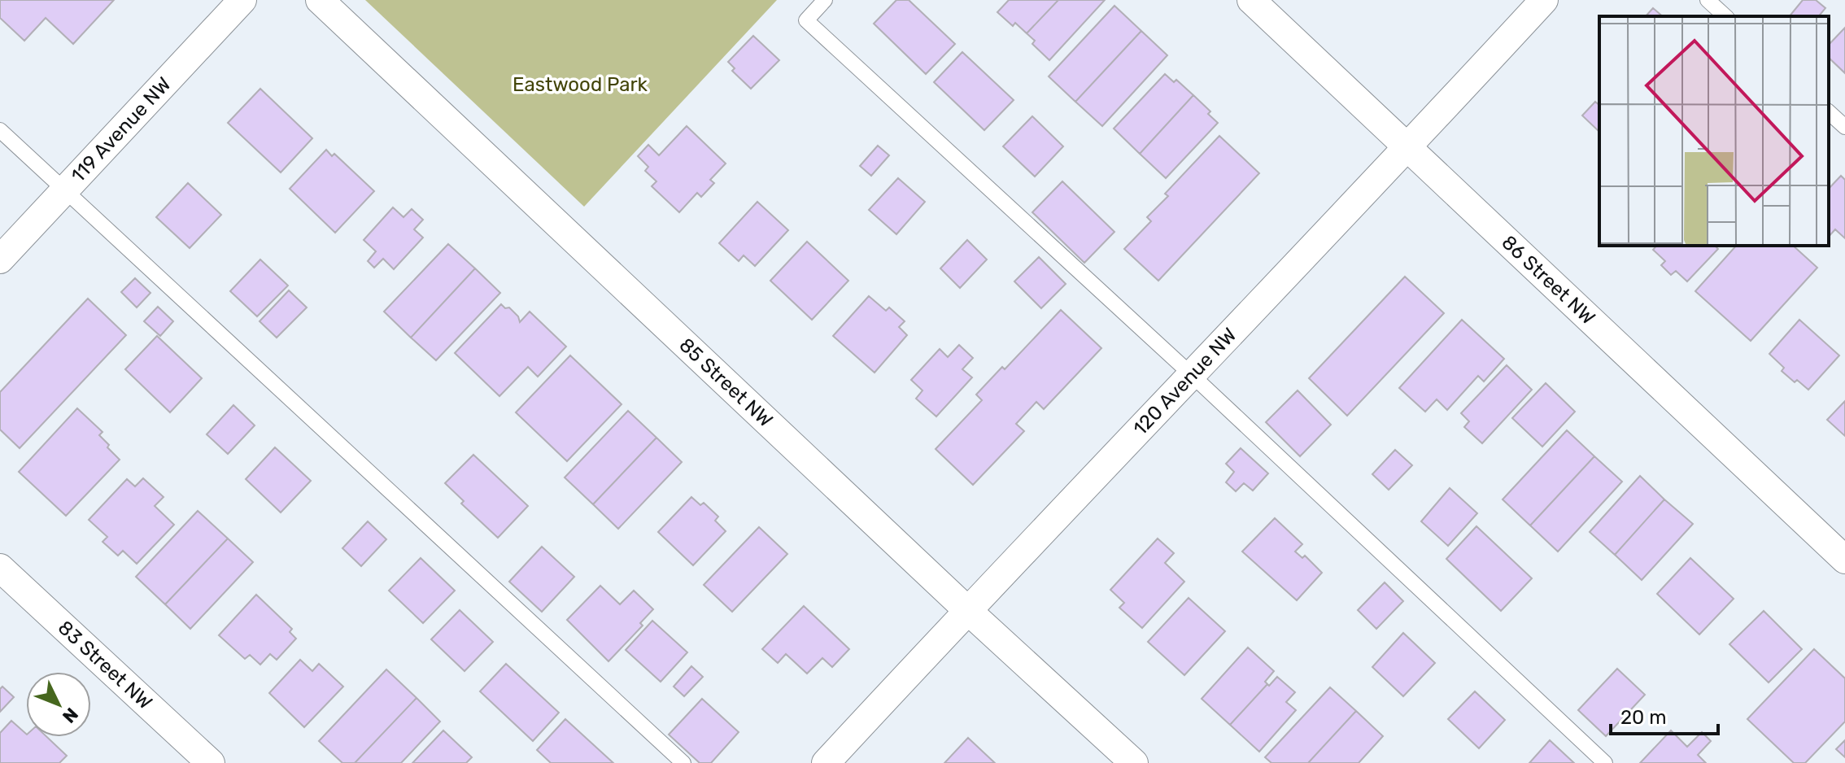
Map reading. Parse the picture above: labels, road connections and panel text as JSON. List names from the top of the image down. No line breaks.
{"streets":{"street":["119 Avenue NW","86 Street NW","120 Avenue NW","85 Street NW","83 Street NW"]},"crossings":[["86 Street NW","120 Avenue NW"],["120 Avenue NW","85 Street NW"]],"parks":["Eastwood Park"],"scale_bar":"20 m","north":"bottom right"}
